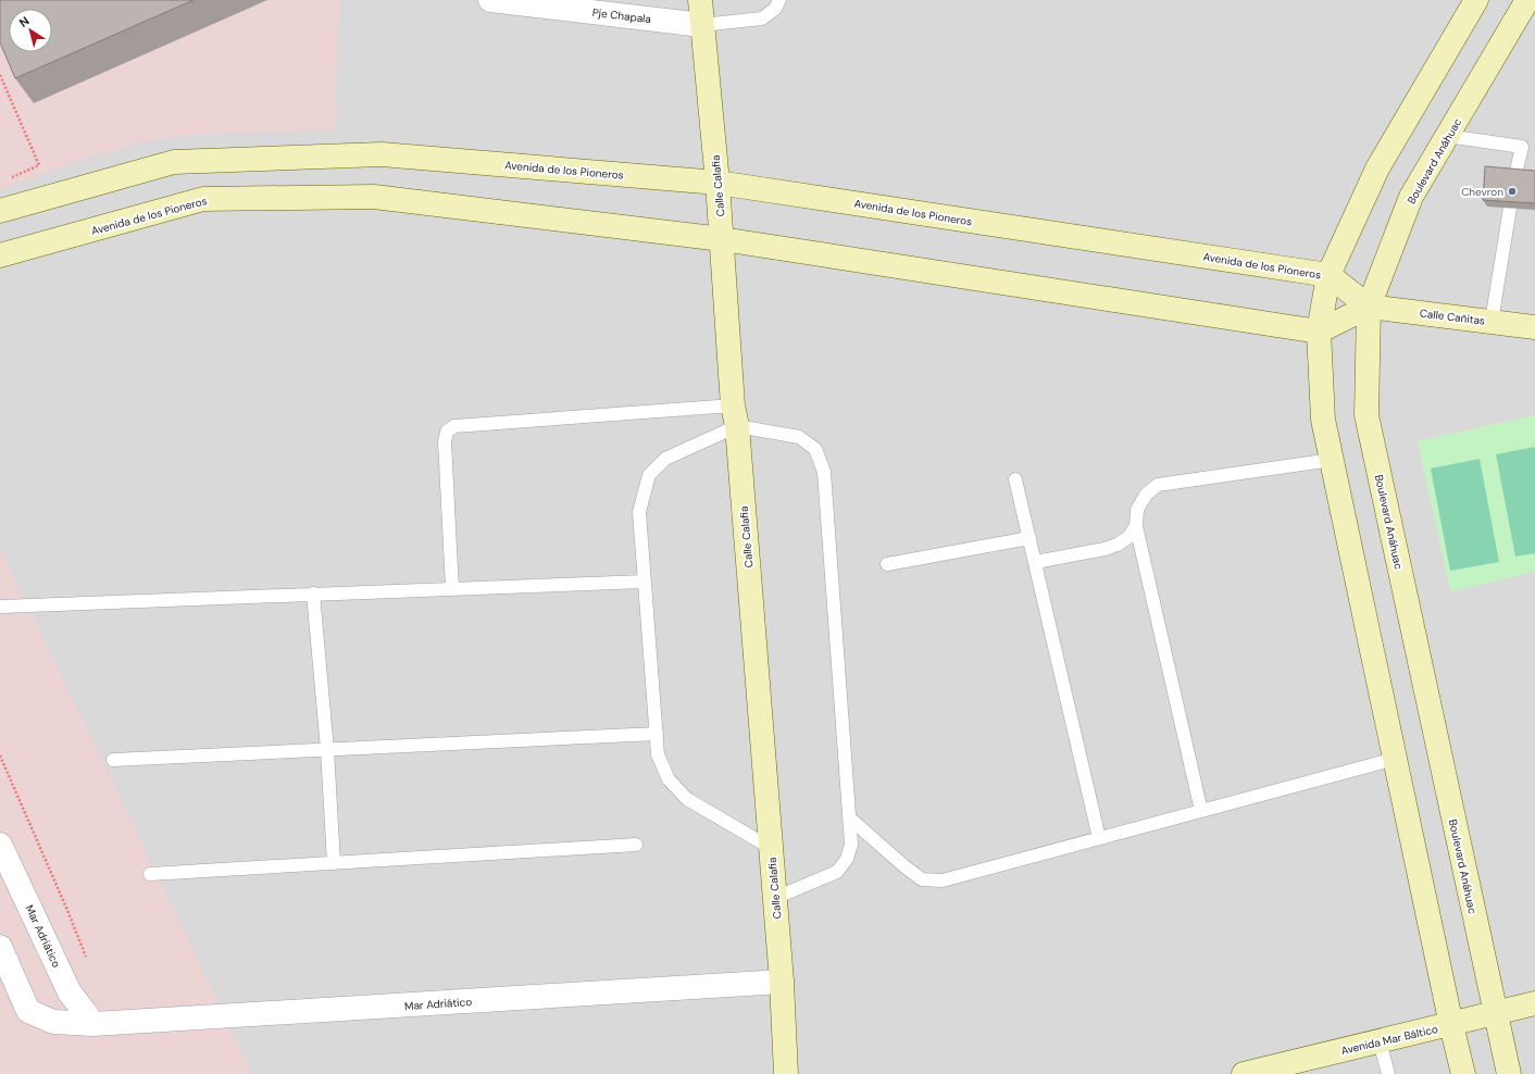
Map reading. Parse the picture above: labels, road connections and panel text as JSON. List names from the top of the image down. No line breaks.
{"streets":{"street":["Pje Chapala","Boulevard Anáhuac","Avenida de los Pioneros","Calle Calafia","Calle Cañitas","Mar Adriático","Avenida Mar Báltico"]},"crossings":[["Pje Chapala","Calle Calafia"],["Boulevard Anáhuac","Avenida de los Pioneros"],["Boulevard Anáhuac","Calle Cañitas"],["Boulevard Anáhuac","Avenida Mar Báltico"],["Avenida de los Pioneros","Calle Calafia"],["Avenida de los Pioneros","Calle Cañitas"],["Calle Calafia","Mar Adriático"]],"places":["Chevron"],"north":"top left"}
